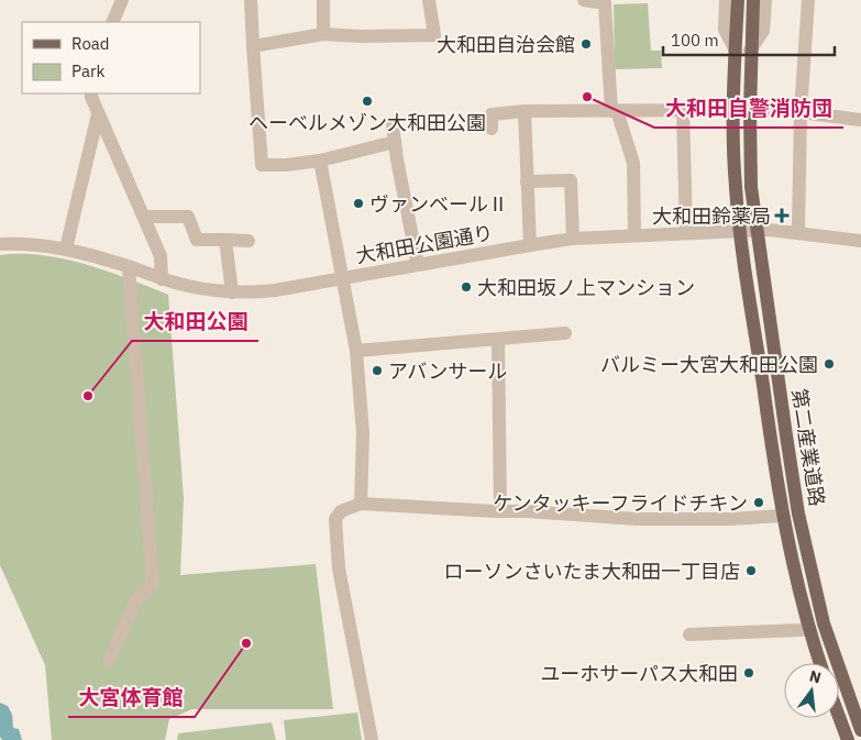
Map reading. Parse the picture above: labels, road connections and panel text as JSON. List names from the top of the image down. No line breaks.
{"streets":{"main road":["第二産業道路"],"street":["大和田公園通り"]},"crossings":[["大和田公園通り","第二産業道路"]],"places":{"other":["大和田自治会館","大和田自警消防団","ヘーベルメゾン大和田公園","ヴァンベールⅡ","大和田坂ノ上マンション","バルミー大宮大和田公園","アバンサール","大和田公園","ケンタッキーフライドチキン","ローソンさいたま大和田一丁目店","大宮体育館","ユーホサーパス大和田"],"health":["大和田鈴薬局"]},"legend":["Road","Park"],"scale_bar":"100 m","north":"top"}
